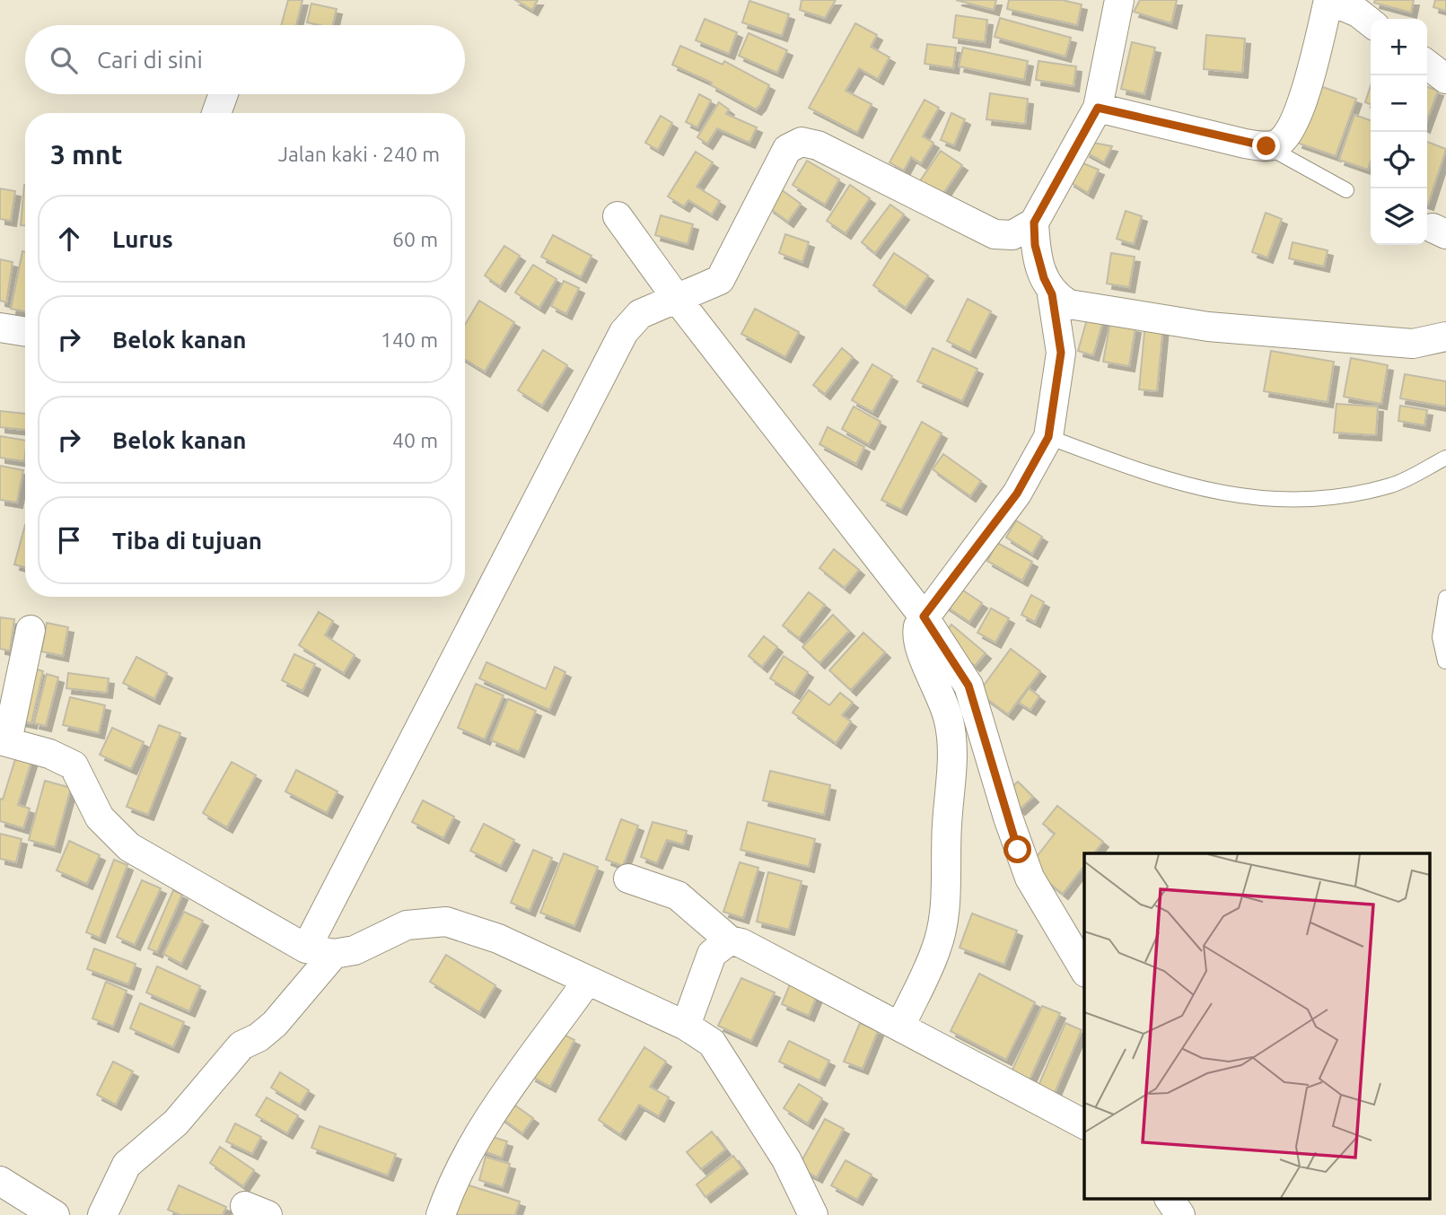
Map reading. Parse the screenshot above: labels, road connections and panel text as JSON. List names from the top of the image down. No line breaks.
{"page":{"map_buttons":["+","−"],"search":"Cari di sini","heading":["3 mnt","Jalan kaki · 240 m"],"list":[["Lurus","60 m"],["Belok kanan","140 m"],["Belok kanan","40 m"],"Tiba di tujuan"]}}
